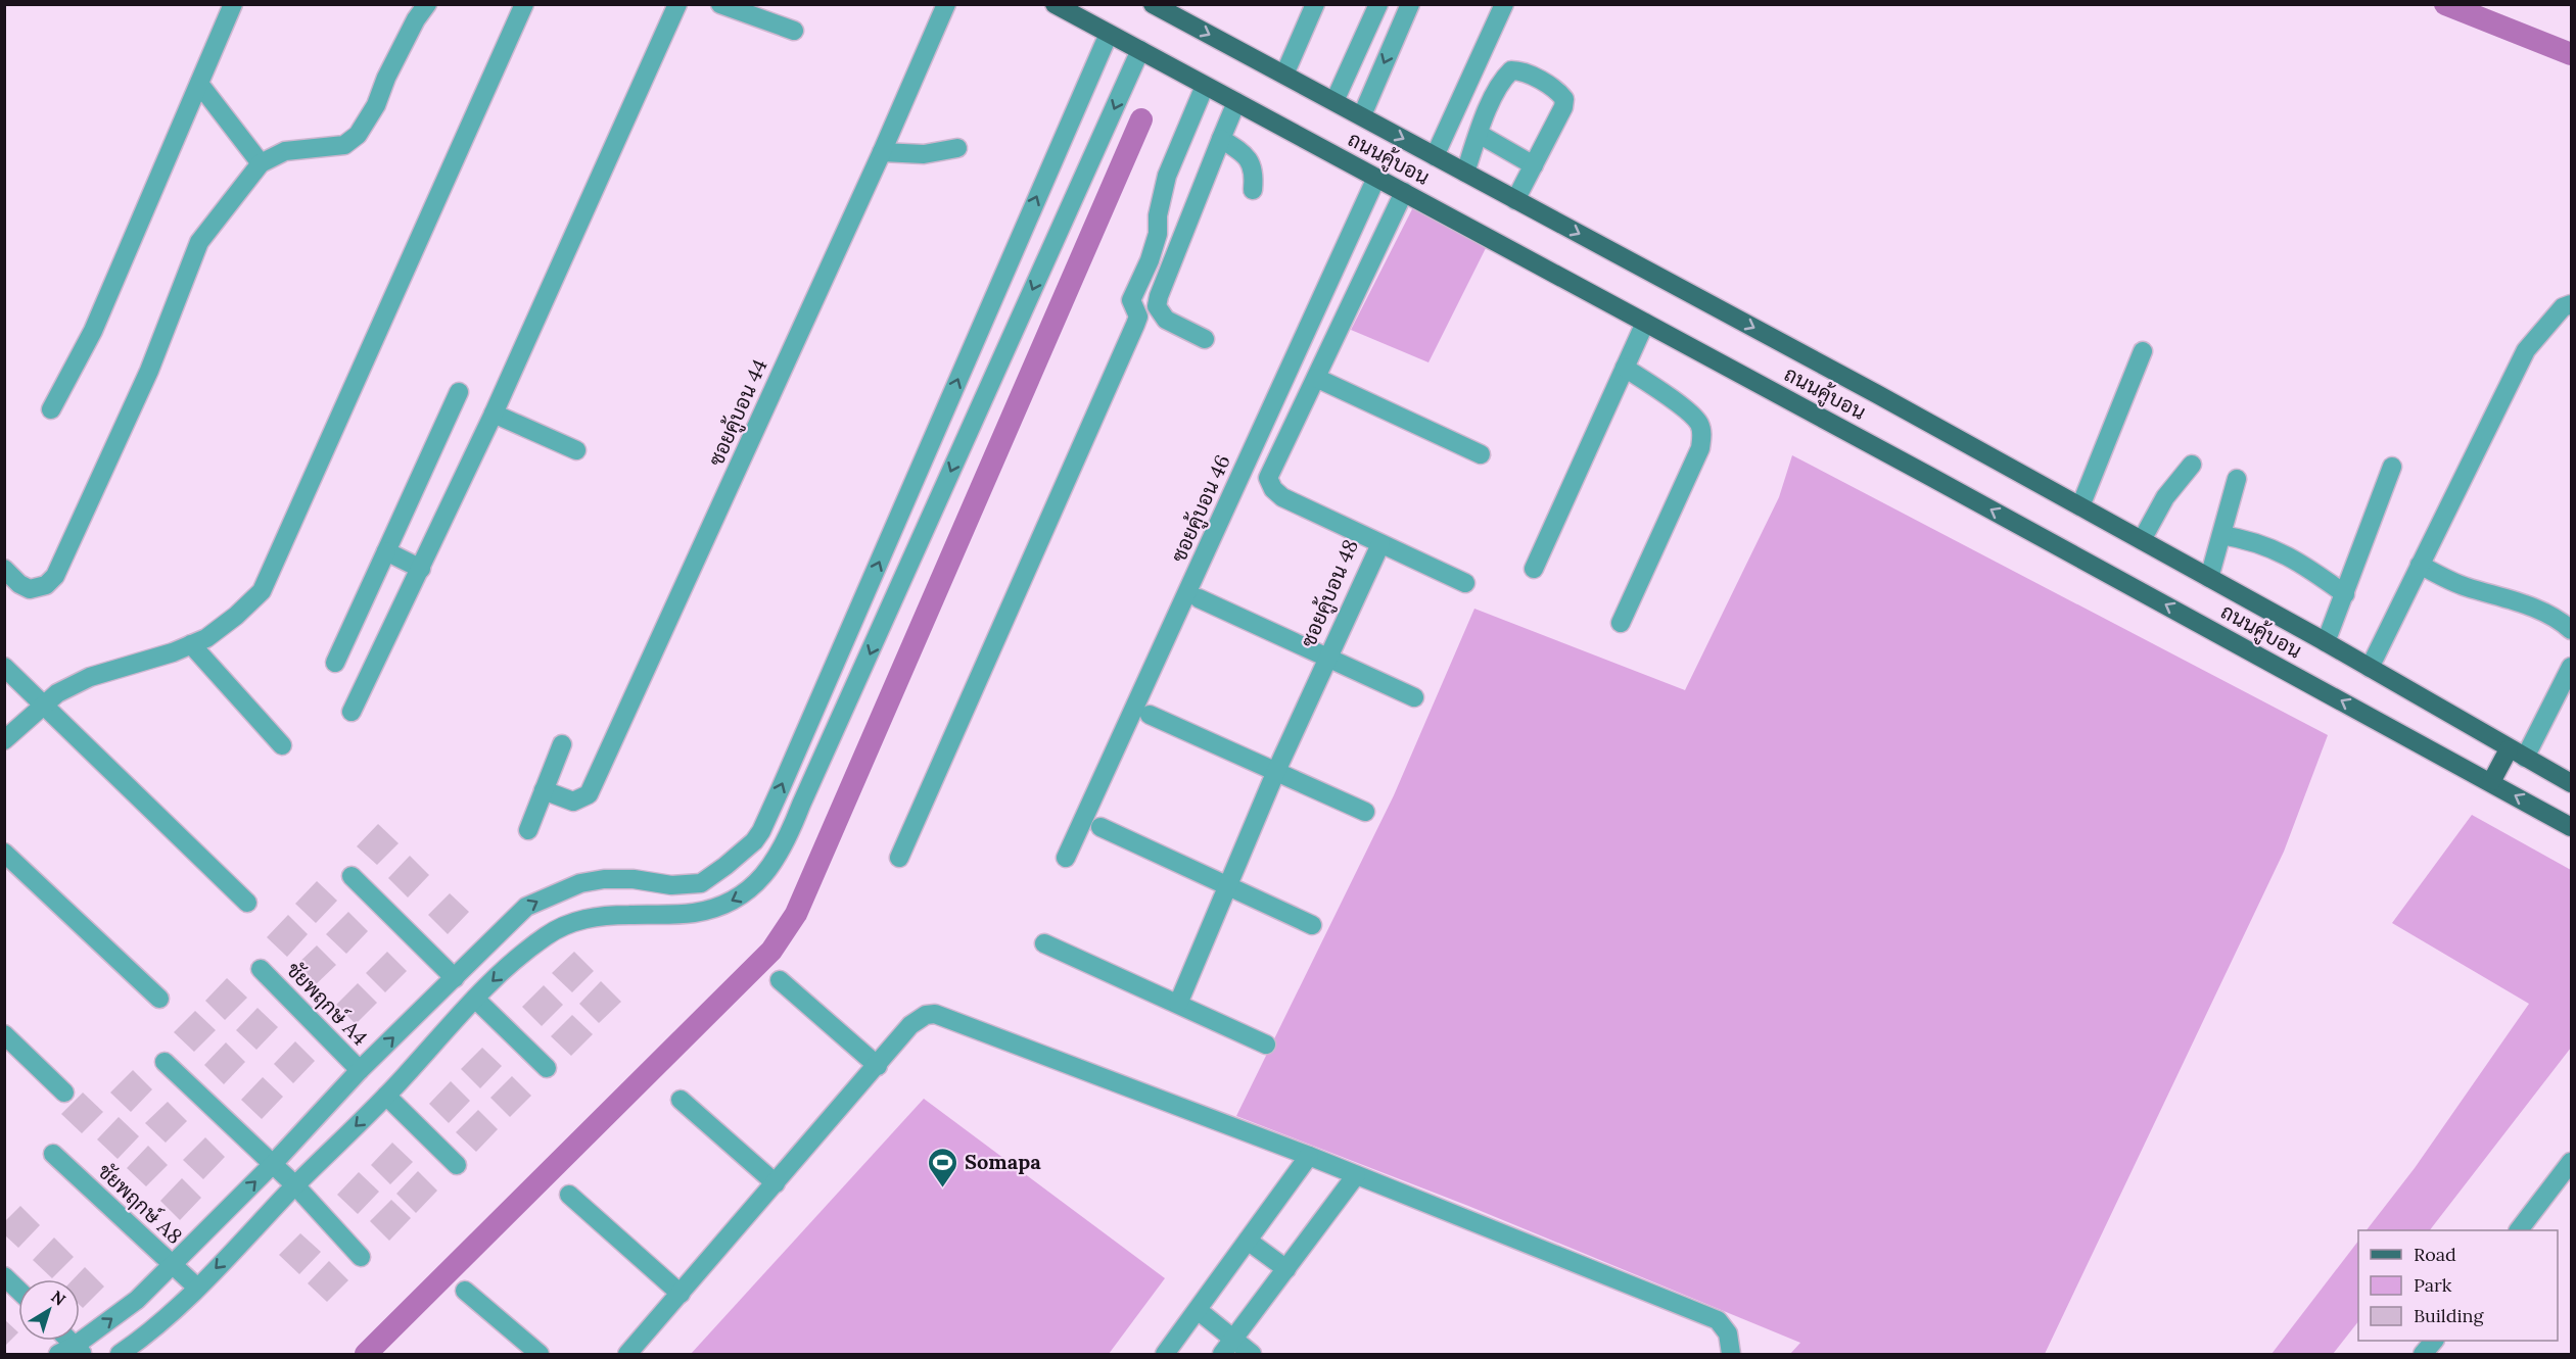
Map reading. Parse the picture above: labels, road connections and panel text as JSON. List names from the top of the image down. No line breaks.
{"streets":{"main road":["ถนนคู้บอน"],"street":["ซอยคู้บอน 44","ซอยคู้บอน 46","ซอยคู้บอน 48","ชัยพฤกษ์ A4","ชัยพฤกษ์ A8"]},"crossings":[["ถนนคู้บอน","ซอยคู้บอน 46"],["ถนนคู้บอน","ซอยคู้บอน 48"]],"places":{"sports":["Somapa"]},"legend":["Road","Park","Building"],"north":"top right"}
